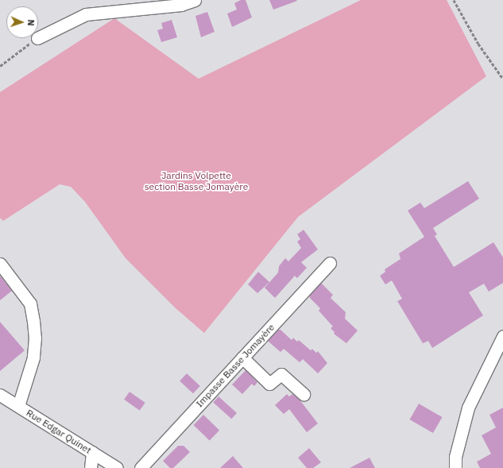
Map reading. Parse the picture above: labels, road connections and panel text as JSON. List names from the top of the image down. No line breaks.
{"streets":{"street":["Impasse Basse Jomayère","Rue Edgar Quinet"]},"parks":["Jardins Volpette section Basse Jomayère"],"north":"right"}
